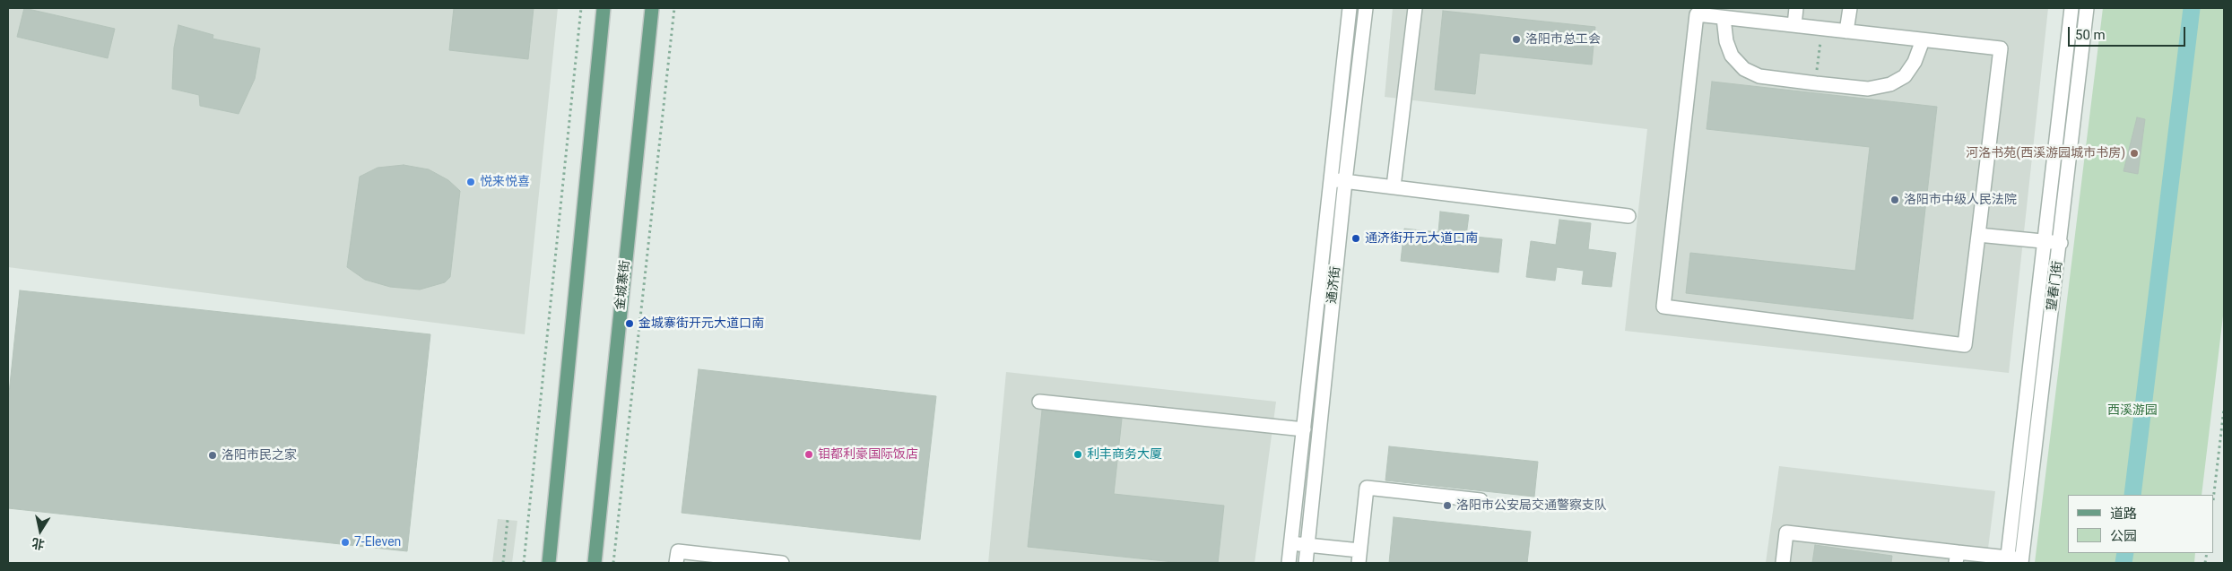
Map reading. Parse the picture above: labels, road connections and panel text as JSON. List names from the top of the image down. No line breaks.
{"streets":{"main road":["金城寨街"],"street":["通济街","望春门街"]},"parks":["西溪游园"],"places":["洛阳市总工会","河洛书苑(西溪游园城市书房)","悦来悦喜","洛阳市中级人民法院","通济街开元大道口南","金城寨街开元大道口南","钼都利豪国际饭店","利丰商务大厦","洛阳市民之家","洛阳市公安局交通警察支队","7-Eleven"],"legend":["道路","公园"],"scale_bar":"50 m","north":"bottom"}
